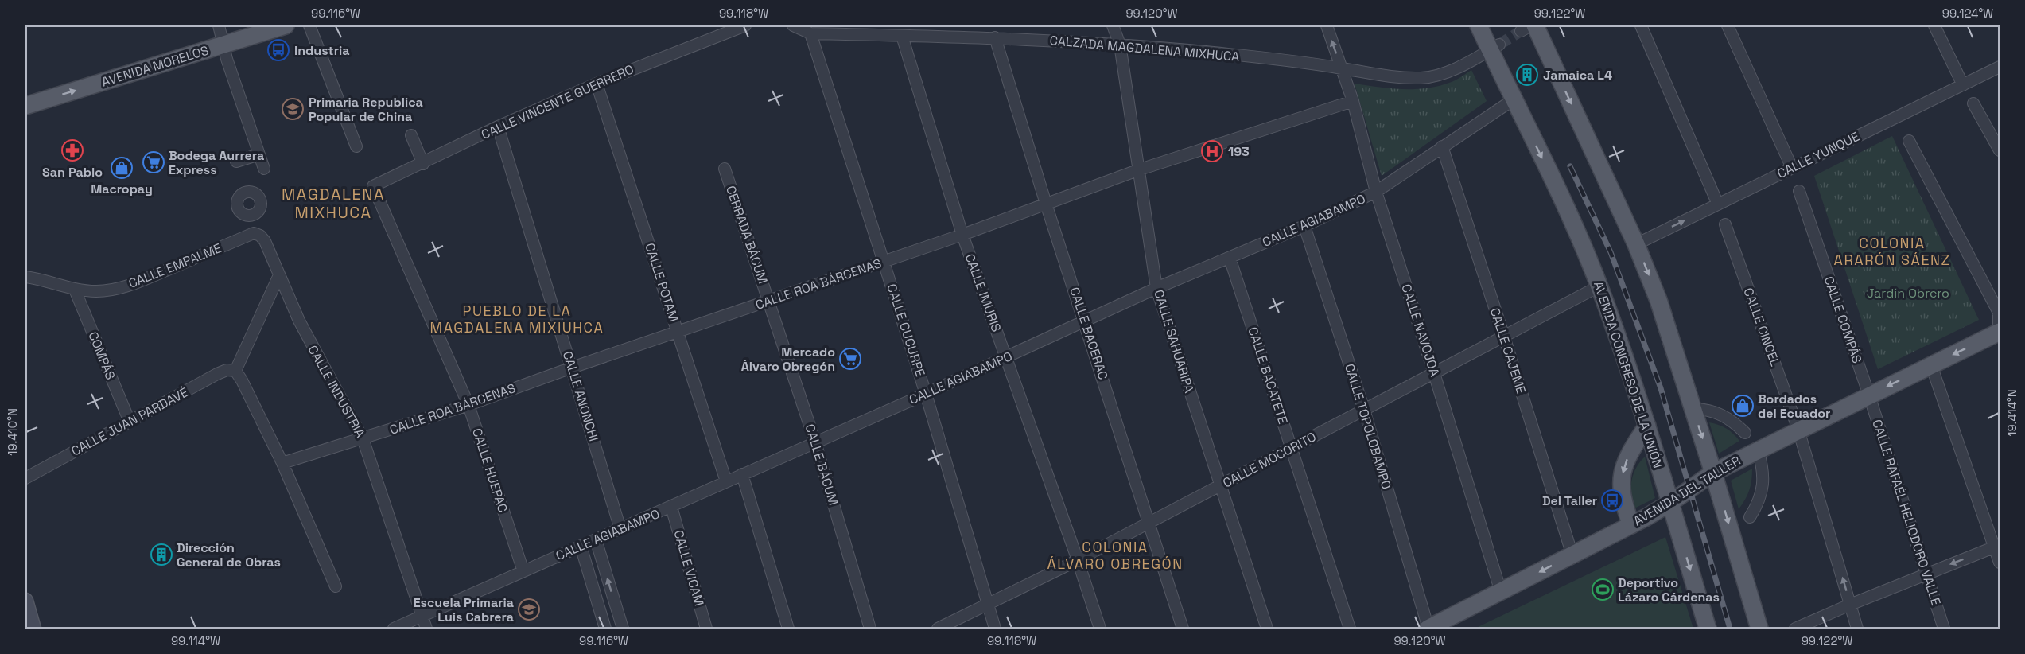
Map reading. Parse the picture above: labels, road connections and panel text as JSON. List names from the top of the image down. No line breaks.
{"streets":{"main road":["AVENIDA MORELOS","AVENIDA CONGRESO DE LA UNIÓN","AVENIDA DEL TALLER"],"street":["CALZADA MAGDALENA MIXHUCA","CALLE VINCENTE GUERRERO","CALLE YUNQUE","CALLE AGIABAMPO","CERRADA BÁCUM","CALLE EMPALME","CALLE POTAM","CALLE ROA BÁRCENAS","CALLE IMURIS","CALLE COMPÁS","CALLE CINCEL","CALLE CUCURPE","CALLE NAVOJOA","CALLE BACERAC","CALLE SAHUARIPA","CALLE CAJEME","COMPÁS","CALLE BACATETE","CALLE INDUSTRIA","CALLE ANONCHI","CALLE JUAN PARDAVÉ","CALLE TOPOLOBAMPO","CALLE MOCORITO","CALLE BÁCUM","CALLE HUEPAC","CALLE RAFAÉL HELIODORO VALLE","CALLE VICAM"]},"crossings":[["CALZADA MAGDALENA MIXHUCA","CALLE IMURIS"],["CALZADA MAGDALENA MIXHUCA","CALLE CUCURPE"],["CALZADA MAGDALENA MIXHUCA","CALLE NAVOJOA"],["CALZADA MAGDALENA MIXHUCA","CALLE BACERAC"],["CALZADA MAGDALENA MIXHUCA","CALLE SAHUARIPA"],["CALZADA MAGDALENA MIXHUCA","AVENIDA CONGRESO DE LA UNIÓN"],["CALLE VINCENTE GUERRERO","CALLE POTAM"],["CALLE VINCENTE GUERRERO","CALLE ANONCHI"],["CALLE VINCENTE GUERRERO","CALLE HUEPAC"],["CALLE AGIABAMPO","CALLE POTAM"],["CALLE AGIABAMPO","CALLE IMURIS"],["CALLE AGIABAMPO","CALLE CUCURPE"],["CALLE AGIABAMPO","CALLE NAVOJOA"],["CALLE AGIABAMPO","CALLE BACERAC"],["CALLE AGIABAMPO","CALLE SAHUARIPA"],["CALLE AGIABAMPO","CALLE CAJEME"],["CALLE AGIABAMPO","AVENIDA CONGRESO DE LA UNIÓN"],["CALLE AGIABAMPO","CALLE BACATETE"],["CALLE AGIABAMPO","CALLE INDUSTRIA"],["CALLE AGIABAMPO","CALLE ANONCHI"],["CALLE AGIABAMPO","CALLE TOPOLOBAMPO"],["CALLE AGIABAMPO","CALLE BÁCUM"],["CALLE AGIABAMPO","CALLE HUEPAC"],["CALLE AGIABAMPO","CALLE VICAM"],["CERRADA BÁCUM","CALLE ROA BÁRCENAS"],["CERRADA BÁCUM","CALLE BÁCUM"],["CALLE EMPALME","COMPÁS"],["CALLE EMPALME","CALLE INDUSTRIA"],["CALLE POTAM","CALLE ROA BÁRCENAS"],["CALLE ROA BÁRCENAS","CALLE IMURIS"],["CALLE ROA BÁRCENAS","CALLE CUCURPE"],["CALLE ROA BÁRCENAS","CALLE NAVOJOA"],["CALLE ROA BÁRCENAS","CALLE BACERAC"],["CALLE ROA BÁRCENAS","CALLE SAHUARIPA"],["CALLE ROA BÁRCENAS","CALLE INDUSTRIA"],["CALLE ROA BÁRCENAS","CALLE ANONCHI"],["CALLE ROA BÁRCENAS","CALLE BÁCUM"],["CALLE ROA BÁRCENAS","CALLE HUEPAC"],["CALLE IMURIS","CALLE MOCORITO"],["CALLE COMPÁS","AVENIDA DEL TALLER"],["CALLE COMPÁS","CALLE RAFAÉL HELIODORO VALLE"],["CALLE CINCEL","AVENIDA DEL TALLER"],["CALLE CUCURPE","CALLE MOCORITO"],["CALLE NAVOJOA","CALLE MOCORITO"],["CALLE NAVOJOA","AVENIDA DEL TALLER"],["CALLE BACERAC","CALLE MOCORITO"],["CALLE SAHUARIPA","CALLE MOCORITO"],["CALLE CAJEME","CALLE MOCORITO"],["CALLE CAJEME","AVENIDA DEL TALLER"],["COMPÁS","CALLE JUAN PARDAVÉ"],["AVENIDA CONGRESO DE LA UNIÓN","CALLE MOCORITO"],["AVENIDA CONGRESO DE LA UNIÓN","AVENIDA DEL TALLER"],["CALLE BACATETE","CALLE MOCORITO"],["CALLE TOPOLOBAMPO","CALLE MOCORITO"],["CALLE TOPOLOBAMPO","AVENIDA DEL TALLER"],["AVENIDA DEL TALLER","CALLE RAFAÉL HELIODORO VALLE"]],"one_way":["AVENIDA MORELOS","CALLE CINCEL"],"districts":["MAGDALENA MIXHUCA","COLONIA ARARÓN SÁENZ","PUEBLO DE LA MAGDALENA MIXIUHCA","COLONIA ÁLVARO OBREGÓN"],"parks":["Jardin Obrero"],"places":{"bus stop":["Industria","Del Taller"],"building":["Jamaica L4","Dirección General de Obras"],"school or university":["Primaria Republica Popular de China","Escuela Primaria Luis Cabrera"],"pharmacy":["San Pablo"],"hospital":["193"],"supermarket":["Bodega Aurrera Express","Mercado Álvaro Obregón"],"shop":["Macropay","Bordados del Ecuador"],"sports":["Deportivo Lázaro Cárdenas"]},"coordinates":["99.116°W","99.118°W","99.120°W","99.122°W","99.124°W","19.414°N","19.410°N","99.114°W"]}
